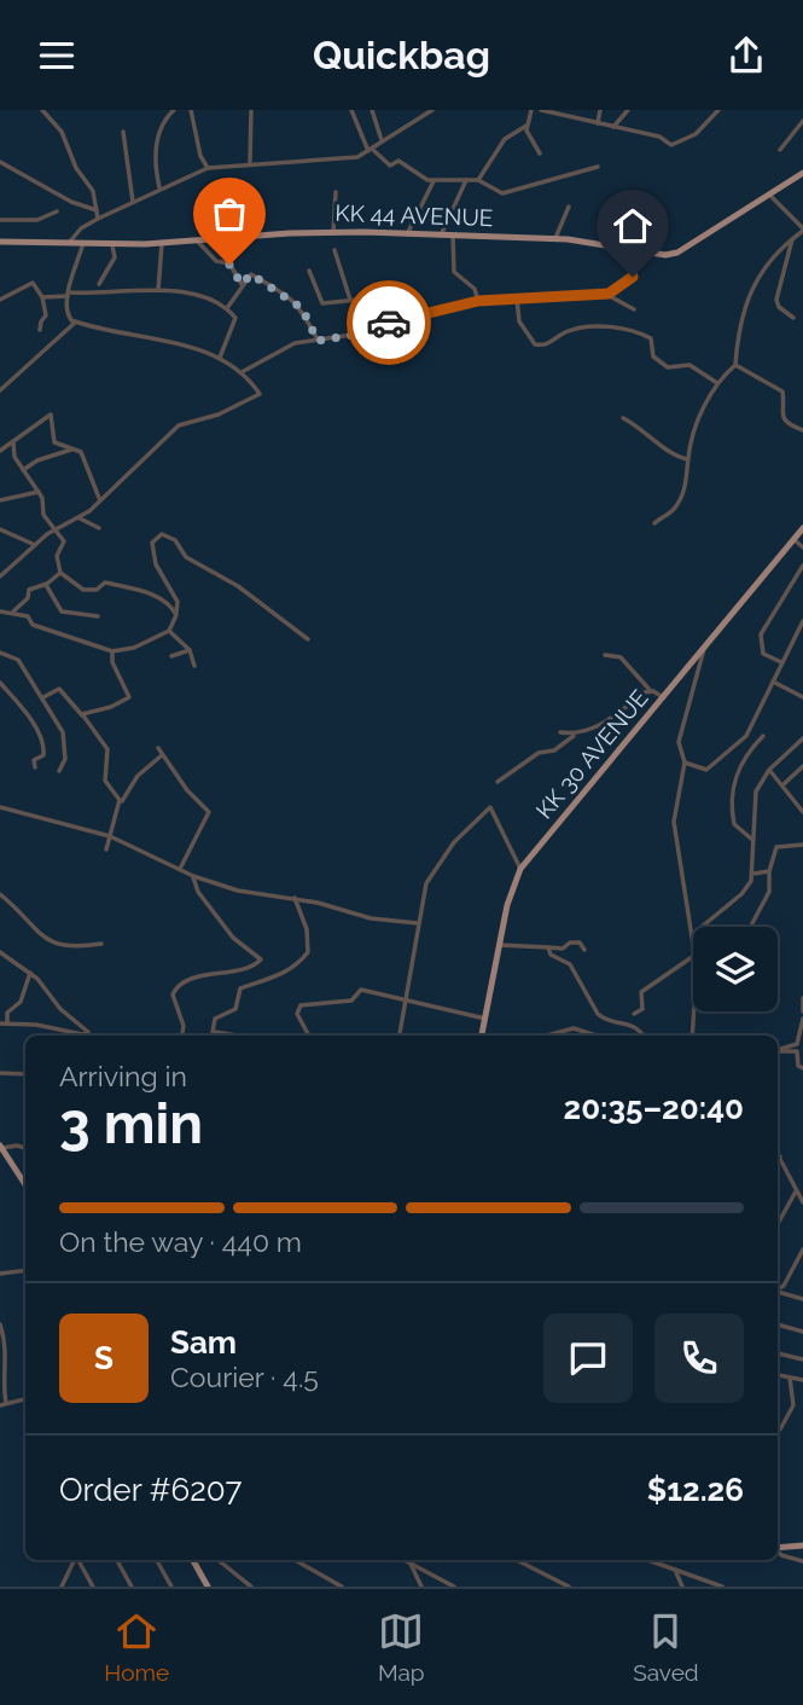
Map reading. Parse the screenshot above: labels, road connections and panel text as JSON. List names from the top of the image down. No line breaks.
{"streets":{"main road":["KK 44 AVENUE","KK 30 AVENUE"]},"page":{"header":"Quickbag","heading":["3 min","Arriving in","20:35–20:40"],"panel":["Sam","Courier · 4.5","Order #6207","$12.26"],"bar":"On the way · 440 m","round":"S","tabs":["Home","Map","Saved"]}}
